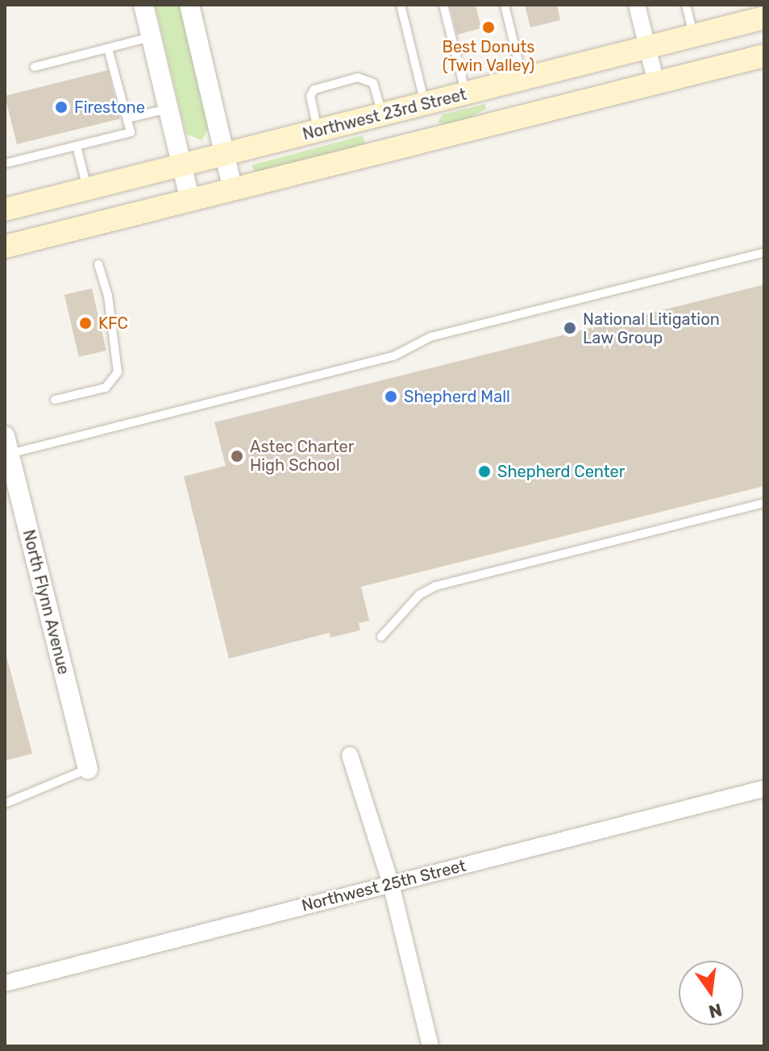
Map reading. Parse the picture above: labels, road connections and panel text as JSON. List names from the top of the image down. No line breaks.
{"streets":{"main road":["Northwest 23rd Street"],"street":["North Flynn Avenue","Northwest 25th Street"]},"places":["Best Donuts (Twin Valley)","Firestone","KFC","National Litigation Law Group","Shepherd Mall","Astec Charter High School","Shepherd Center"],"north":"bottom"}
